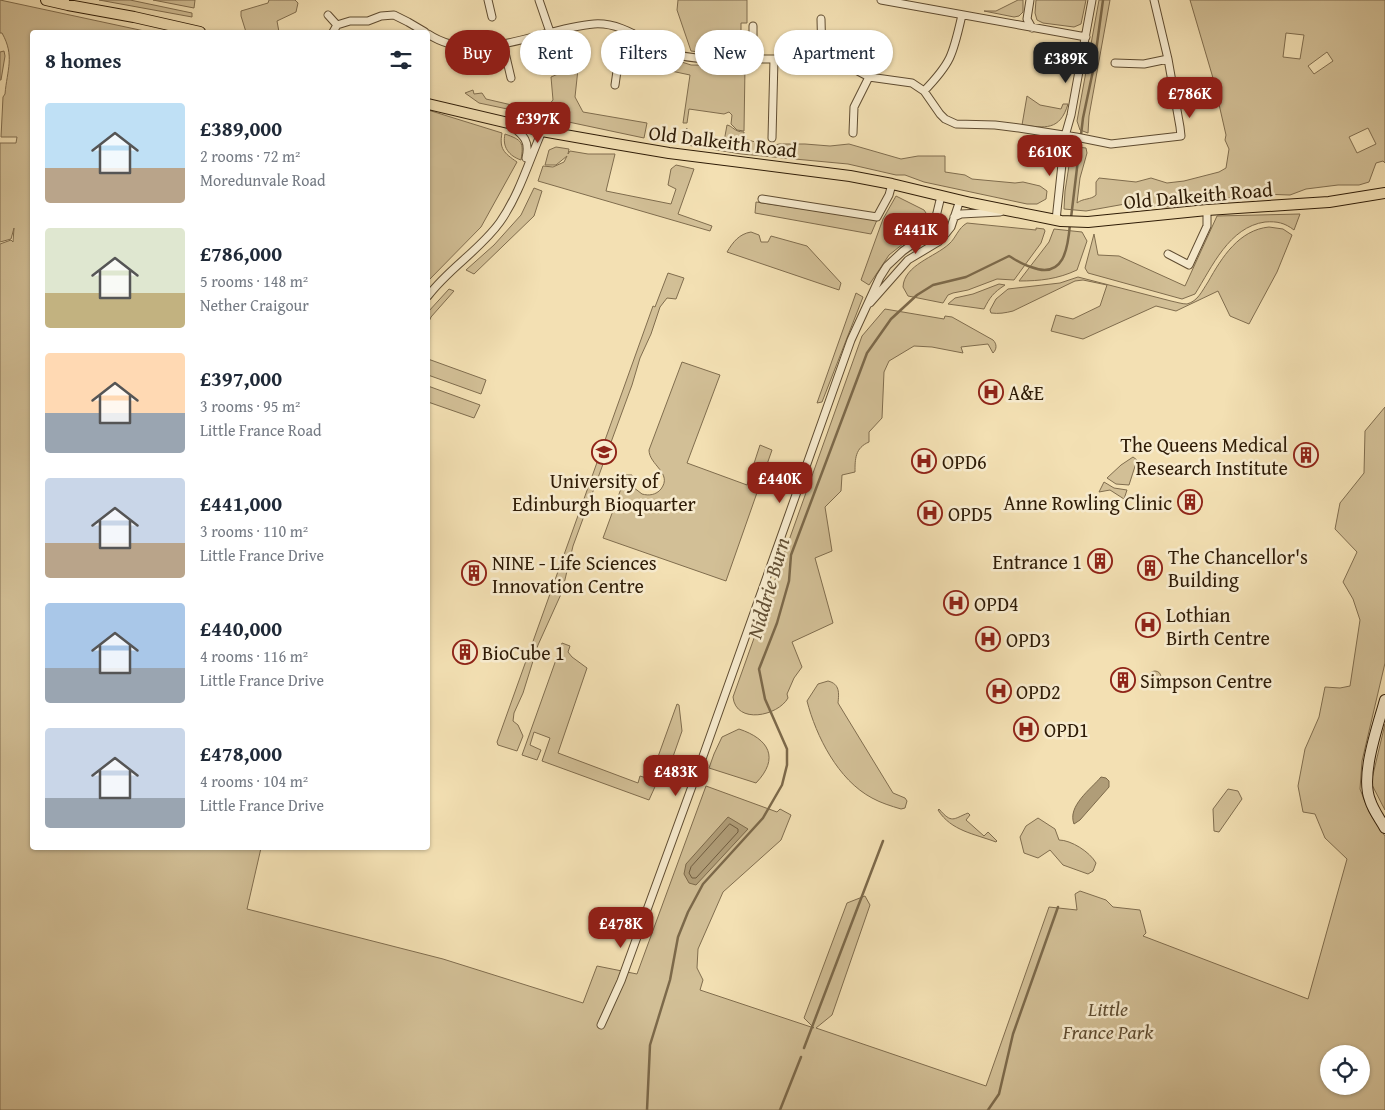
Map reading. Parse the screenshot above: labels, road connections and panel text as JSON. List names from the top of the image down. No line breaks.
{"streets":{"main road":["Old Dalkeith Road"]},"water":["Niddrie Burn"],"parks":["Little France Park"],"places":{"hospital":["A&E","OPD6","OPD5","OPD4","Lothian Birth Centre","OPD3","OPD2","OPD1"],"school or university":["University of Edinburgh Bioquarter"],"building":["The Queens Medical Research Institute","Anne Rowling Clinic","Entrance 1","The Chancellor's Building","NINE - Life Sciences Innovation Centre","BioCube 1","Simpson Centre"]},"page":{"chip":["Buy","Rent","Filters","New","Apartment"],"heading":"8 homes","price":["£389K","£786K","£397K","£610K","£441K","£440K","£483K","£478K"],"list":[{"name":"£389,000","note":"2 rooms · 72 m² · Moredunvale Road"},{"name":"£786,000","note":"5 rooms · 148 m² · Nether Craigour"},{"name":"£397,000","note":"3 rooms · 95 m² · Little France Road"},{"name":"£441,000","note":"3 rooms · 110 m² · Little France Drive"},{"name":"£440,000","note":"4 rooms · 116 m² · Little France Drive"},{"name":"£478,000","note":"4 rooms · 104 m² · Little France Drive"}]}}
